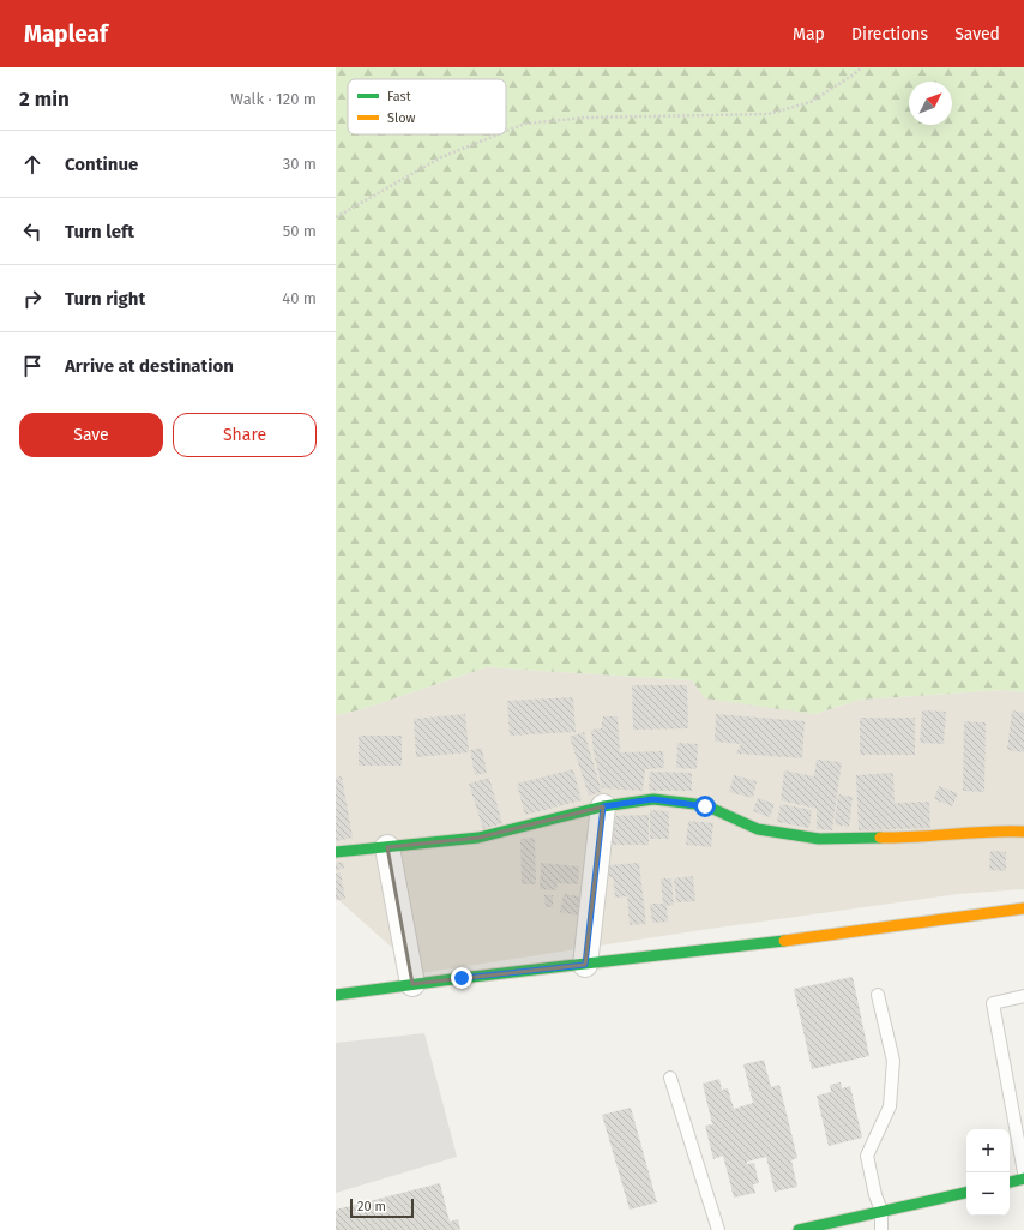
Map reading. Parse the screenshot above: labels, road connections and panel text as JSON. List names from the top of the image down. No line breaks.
{"legend":["Fast","Slow"],"scale_bar":"20 m","north":"top right","page":{"header":"Mapleaf","nav":["Map","Directions","Saved"],"heading":["2 min","Walk · 120 m"],"list":[["Continue","30 m"],["Turn left","50 m"],["Turn right","40 m"],"Arrive at destination"],"buttons":["Save","Share"],"map_buttons":["+","−"],"scale":"20 m"}}
